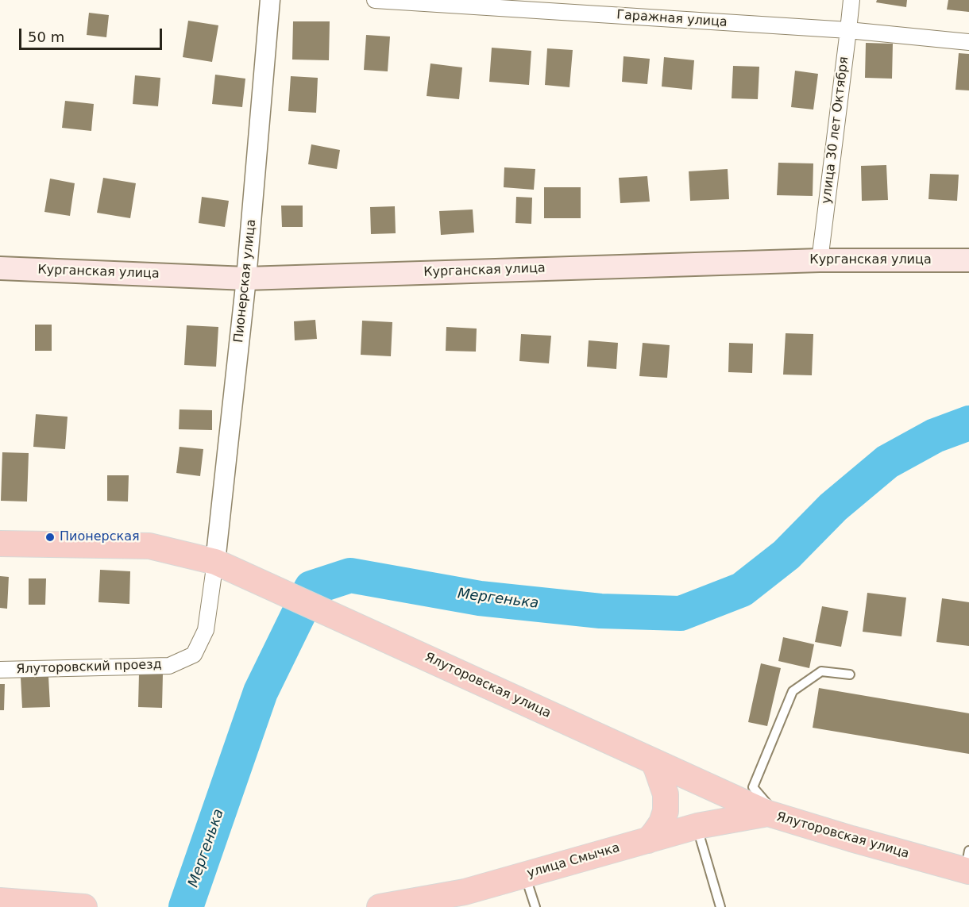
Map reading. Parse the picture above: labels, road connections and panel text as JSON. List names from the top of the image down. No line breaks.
{"streets":{"main road":["Курганская улица","Ялуторовская улица","улица Смычка"],"street":["Гаражная улица","улица 30 лет Октября","Пионерская улица","Ялуторовский проезд"]},"crossings":[["Гаражная улица","улица 30 лет Октября"],["улица 30 лет Октября","Курганская улица"],["Курганская улица","Пионерская улица"],["Пионерская улица","Ялуторовский проезд"],["Пионерская улица","Ялуторовская улица"],["Ялуторовский проезд","Ялуторовская улица"],["Ялуторовская улица","улица Смычка"]],"water":["Мергенька"],"places":["Пионерская"],"scale_bar":"50 m"}
